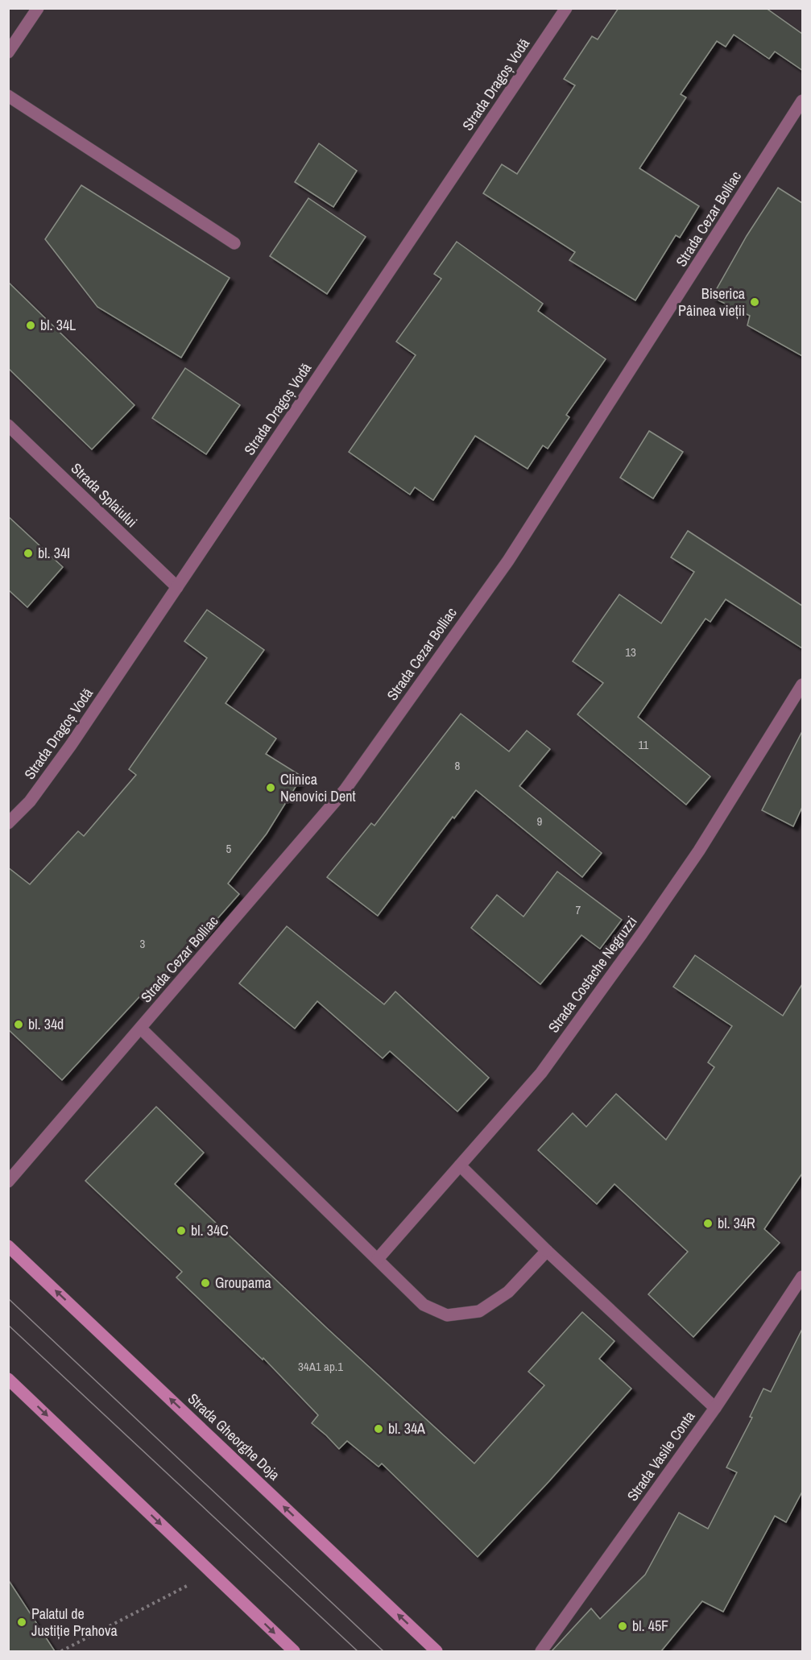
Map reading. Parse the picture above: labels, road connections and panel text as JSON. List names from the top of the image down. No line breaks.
{"streets":{"main road":["Strada Gheorghe Doja"],"street":["Strada Dragoș Vodă","Strada Cezar Bolliac","Strada Splaiului","Strada Costache Negruzzi","Strada Vasile Conta"]},"crossings":[["Strada Dragoș Vodă","Strada Splaiului"]],"places":["Biserica Pâinea vieții","bl. 34L","bl. 34I","Clinica Nenovici Dent","bl. 34d","bl. 34R","bl. 34C","Groupama","bl. 34A","Palatul de Justiție Prahova","bl. 45F"],"house_numbers":["13","11","8","9","5","7","3","34A1 ap.1"]}
